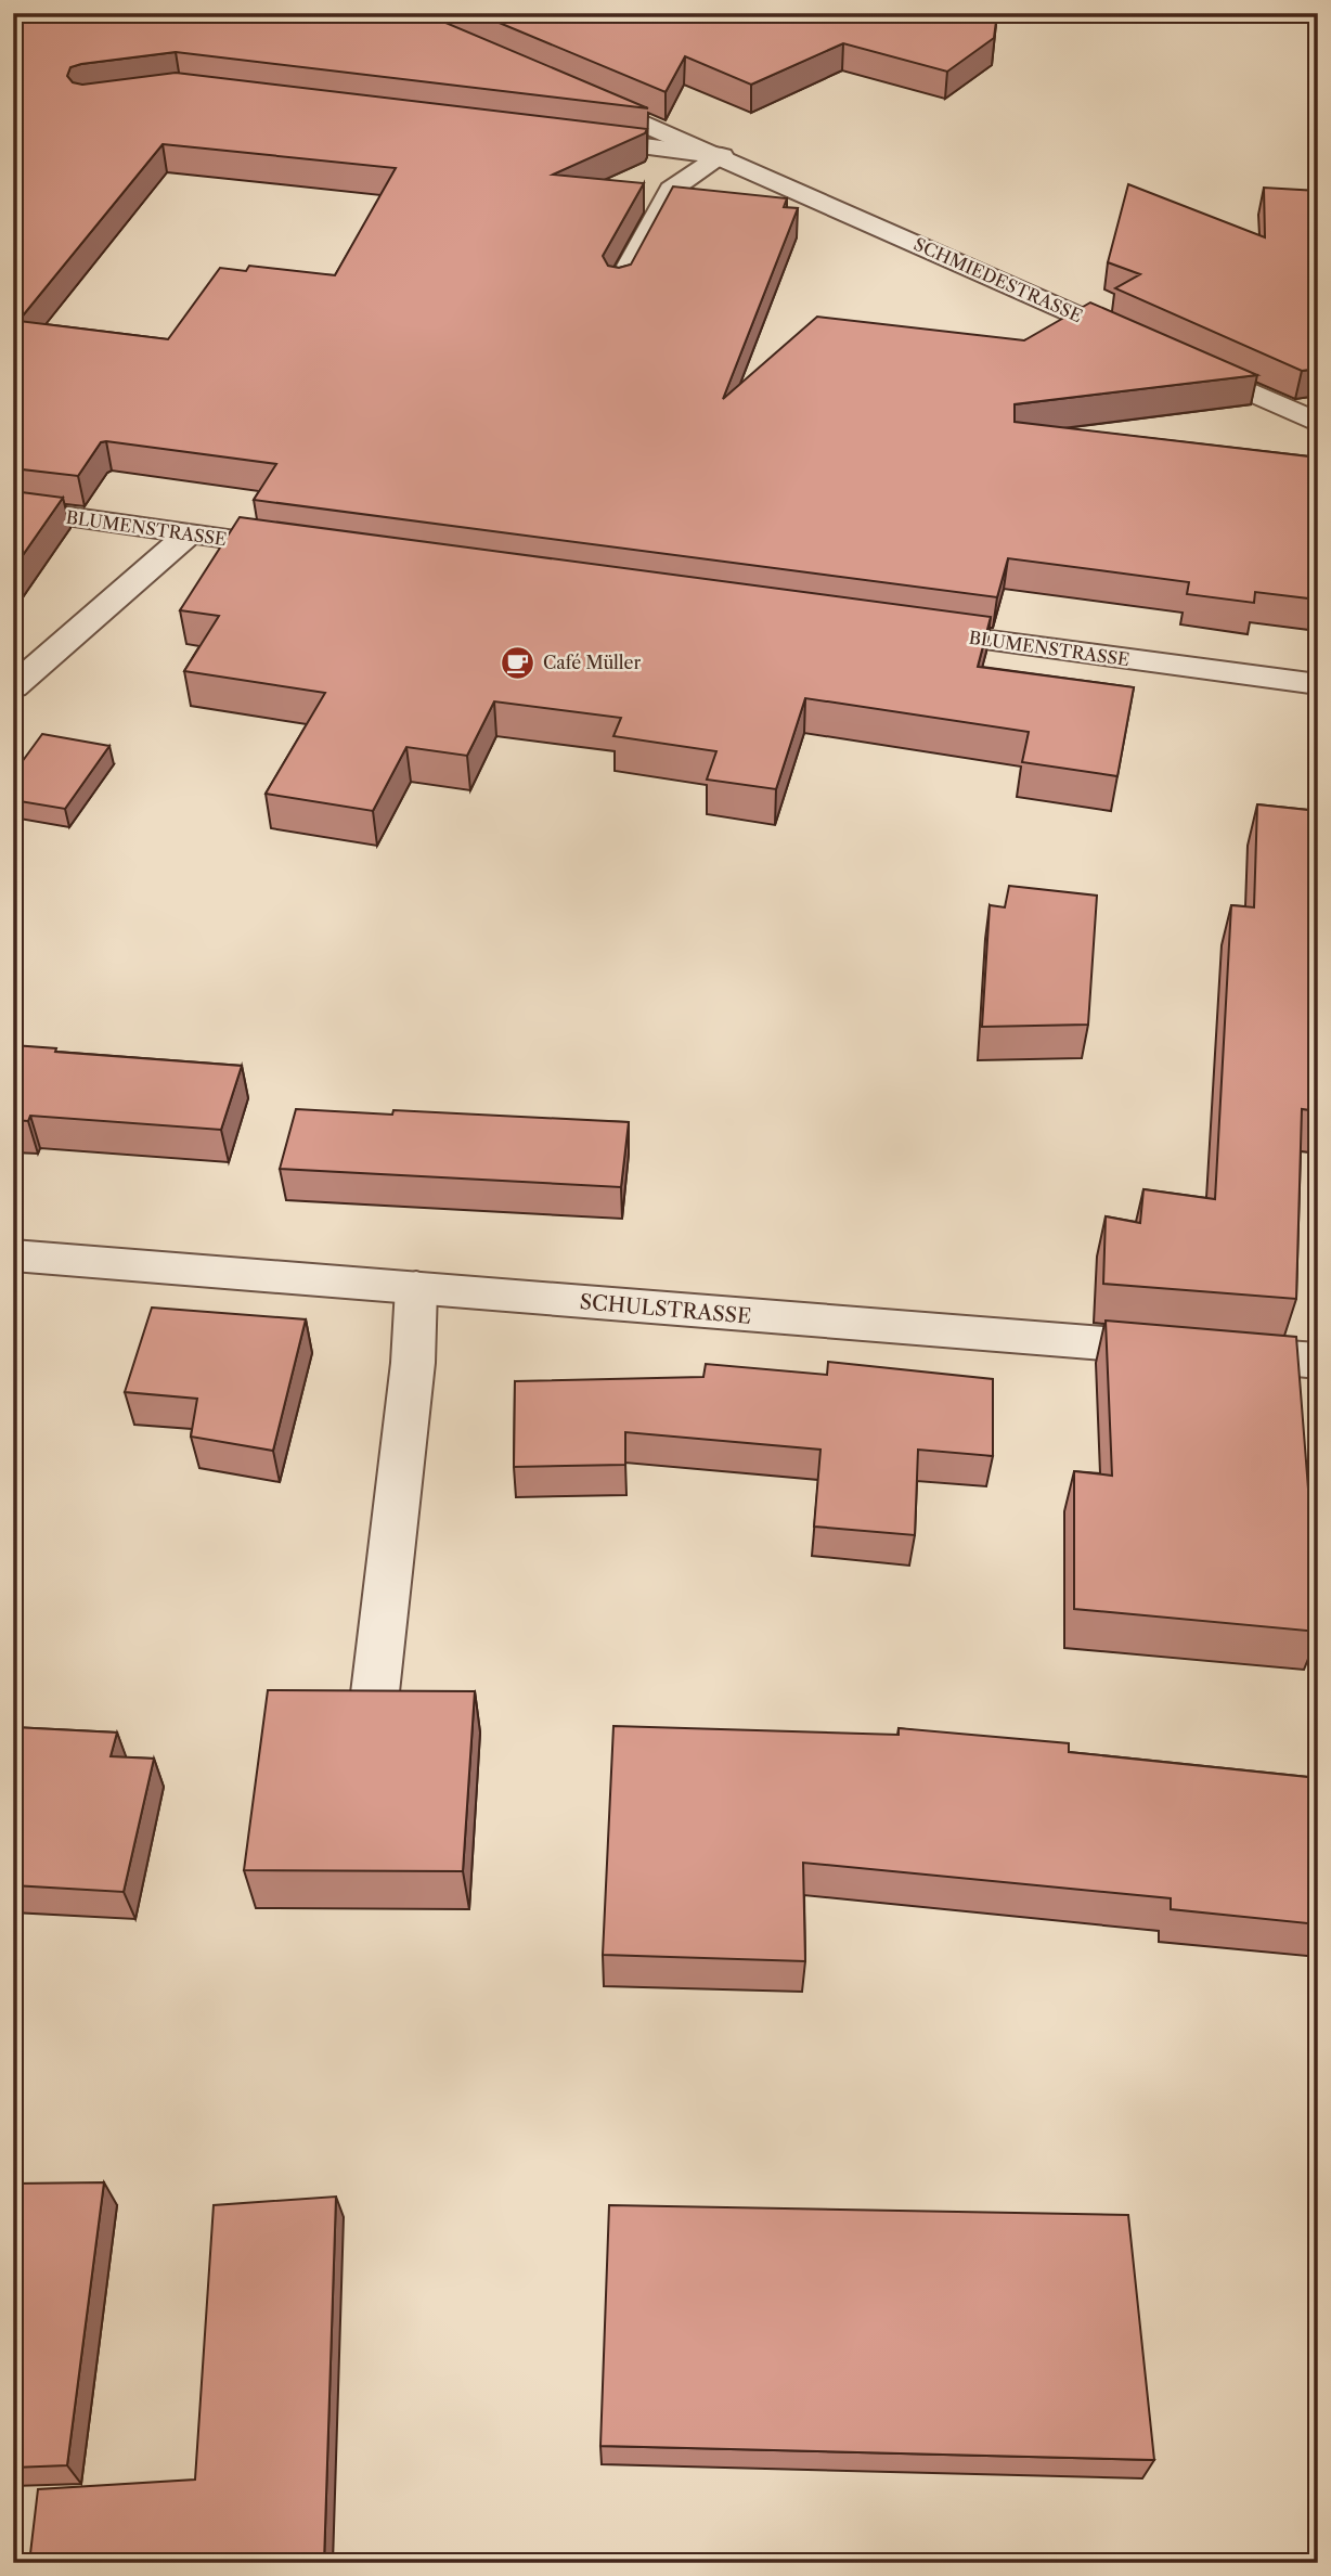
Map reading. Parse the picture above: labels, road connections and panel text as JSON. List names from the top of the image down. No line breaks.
{"streets":{"street":["SCHMIEDESTRASSE","BLUMENSTRASSE","SCHULSTRASSE"]},"places":{"cafe":["Café Müller"]}}
